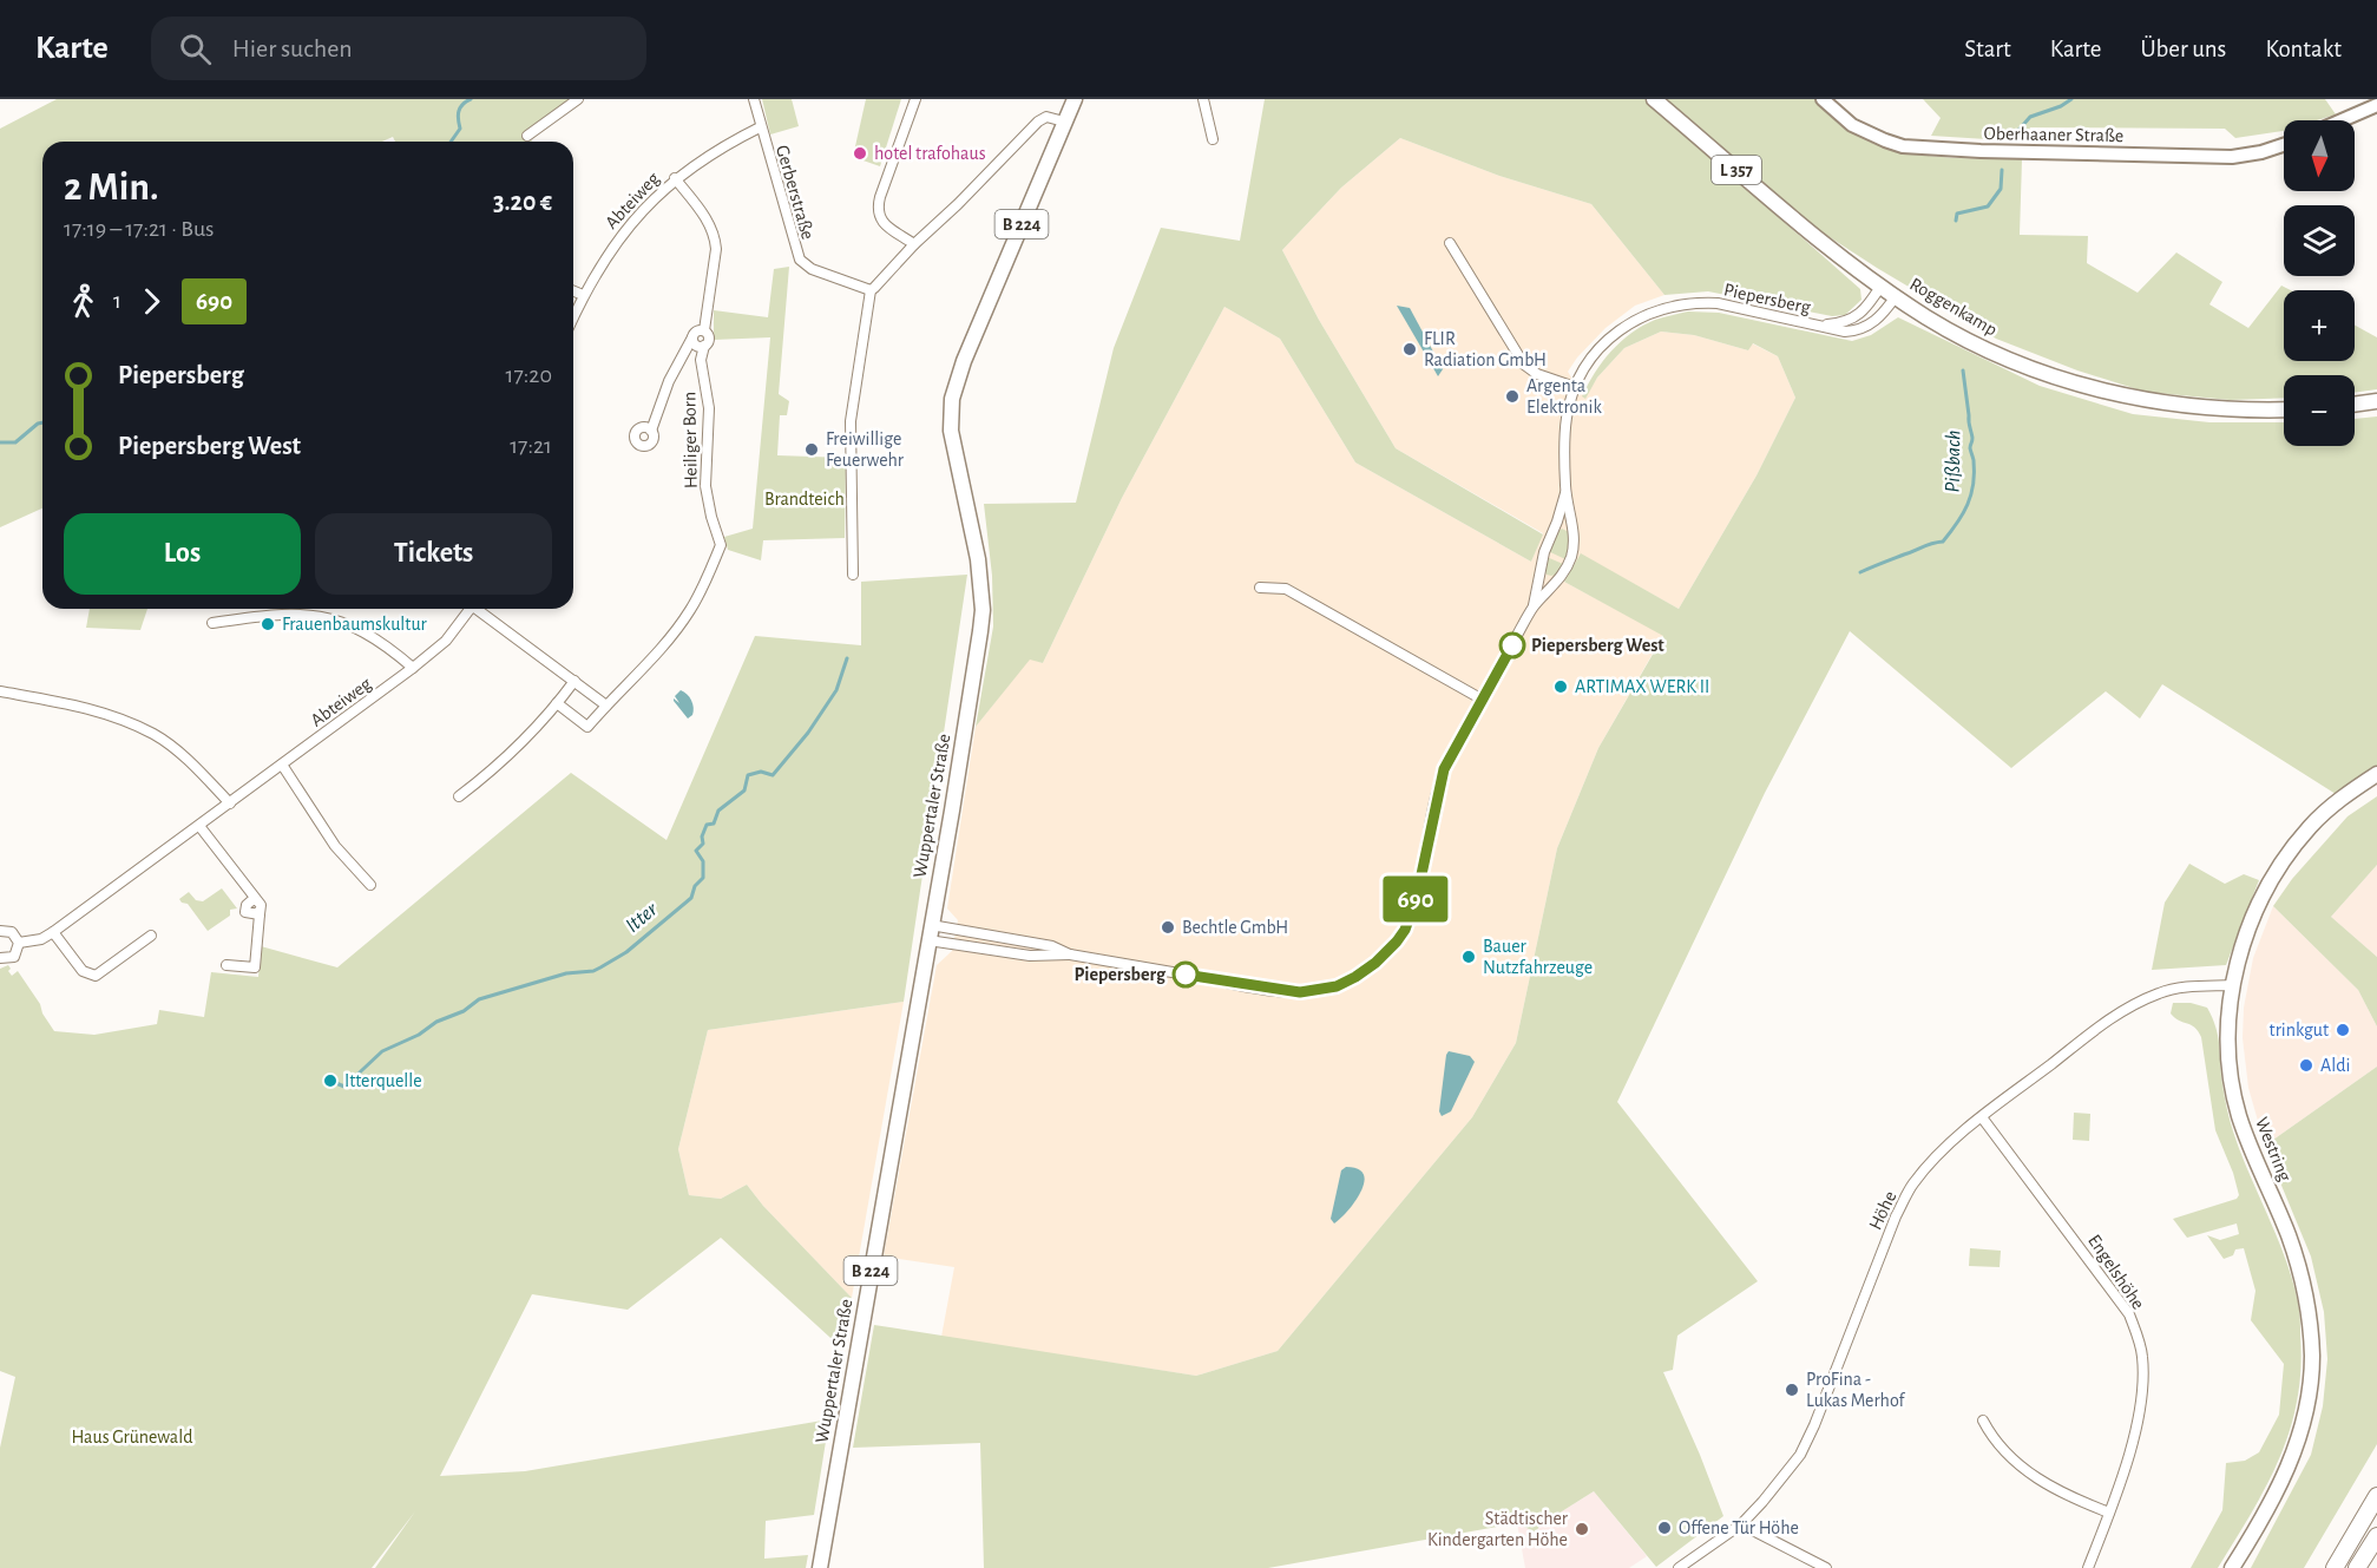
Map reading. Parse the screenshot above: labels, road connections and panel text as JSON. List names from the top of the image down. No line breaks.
{"streets":{"main road":["L 357","B 224","Roggenkamp","Wuppertaler Straße","Westring"],"street":["Oberhaaner Straße","Gerberstraße","Abteiweg","Piepersberg","Heiliger Born","Höhe","Engelshöhe"]},"crossings":[["Gerberstraße","Abteiweg"],["Abteiweg","Heiliger Born"],["Piepersberg","Roggenkamp"],["Piepersberg","Wuppertaler Straße"],["Westring","Höhe"],["Höhe","Engelshöhe"]],"water":["Pißbach","Itter"],"parks":["Brandteich","Haus Grünewald"],"places":["hotel trafohaus","FLIR Radiation GmbH","Argenta Elektronik","Freiwillige Feuerwehr","Frauenbaumskultur","Piepersberg West","ARTIMAX WERK II","Bechtle GmbH","Bauer Nutzfahrzeuge","Piepersberg","trinkgut","Aldi","Itterquelle","ProFina - Lukas Merhof","Offene Tür Höhe","Städtischer Kindergarten Höhe"],"lines":["bus line 690"],"north":"bottom","page":{"header":"Karte","search":"Hier suchen","nav":["Start","Karte","Über uns","Kontakt"],"on_map":"690","map_buttons":["+","−"],"heading":["2 Min.","17:19 – 17:21 · Bus","3.20 €"],"legs":["1","690"],"list":[{"name":"Piepersberg","value":"17:20"},{"name":"Piepersberg West","value":"17:21"}],"buttons":["Los","Tickets"]}}
